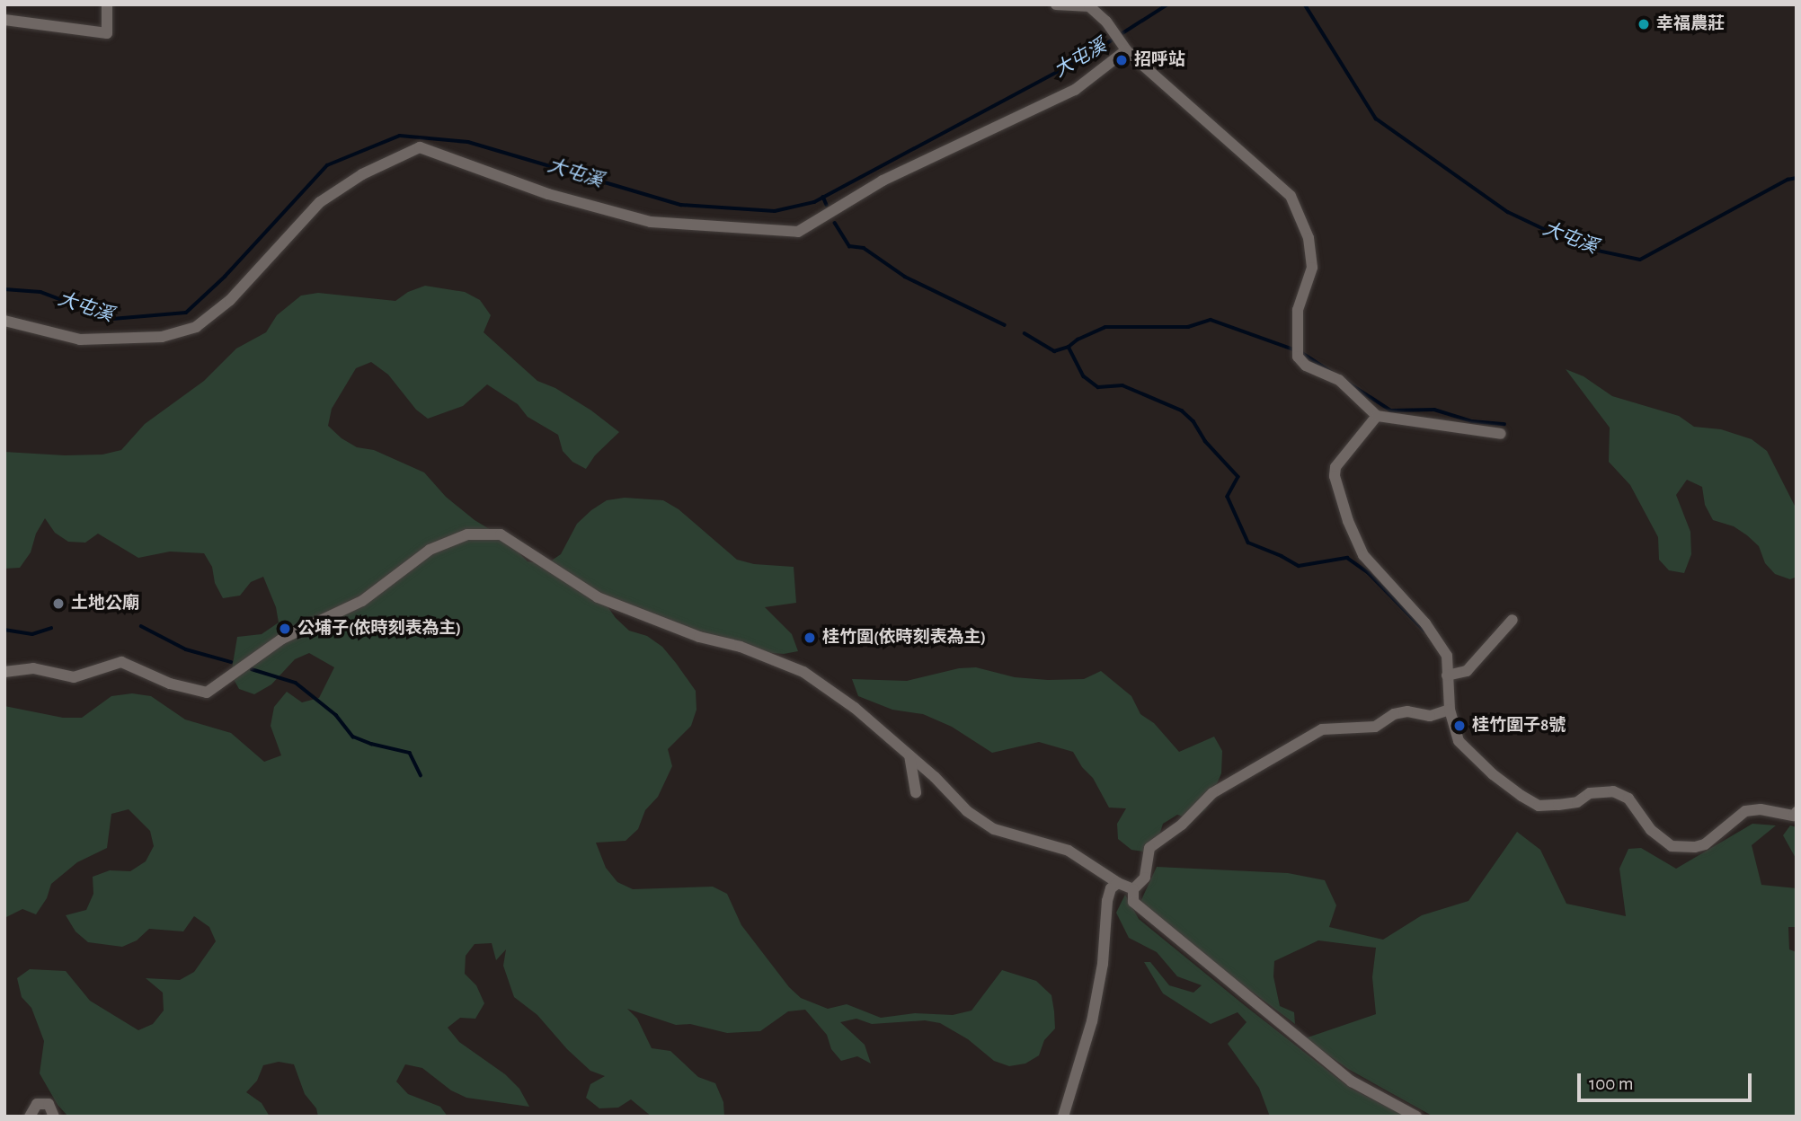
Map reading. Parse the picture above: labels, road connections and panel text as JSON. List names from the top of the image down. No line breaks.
{"water":["大屯溪"],"places":["幸福農莊","招呼站","土地公廟","公埔子(依時刻表為主)","桂竹圍(依時刻表為主)","桂竹圍子8號"],"scale_bar":"100 m"}
